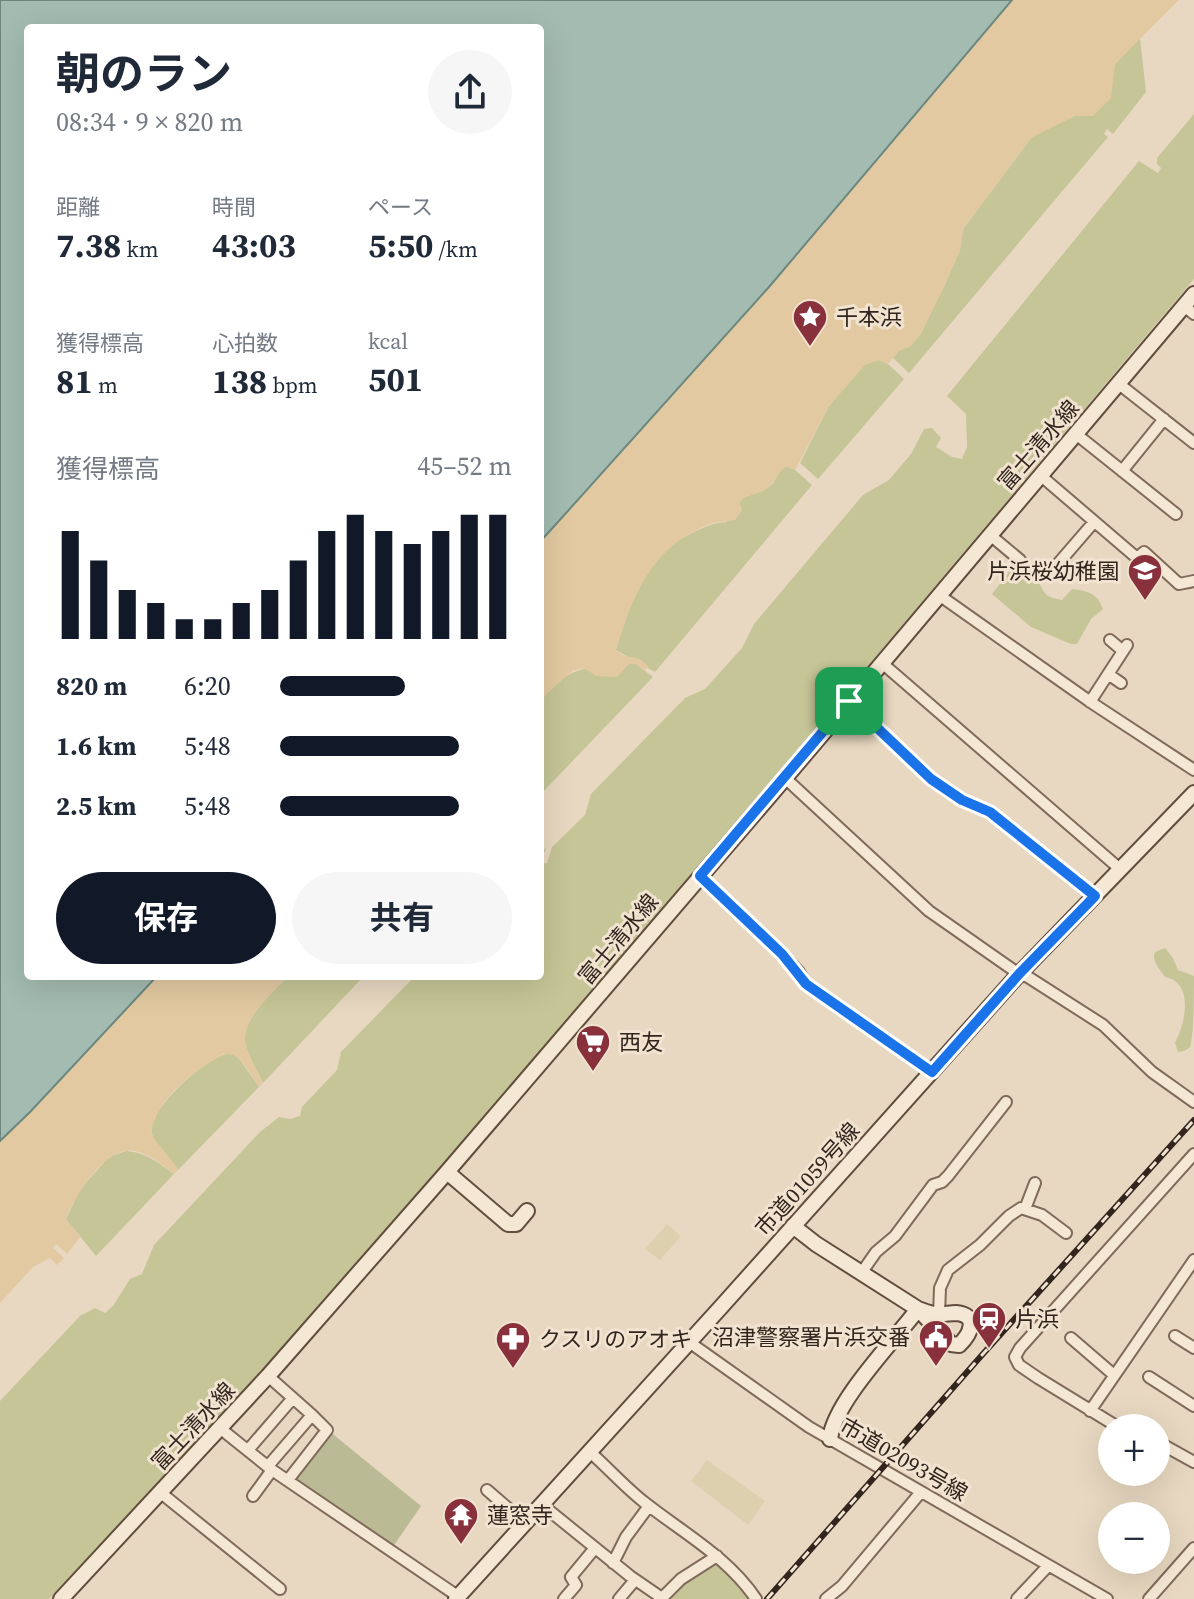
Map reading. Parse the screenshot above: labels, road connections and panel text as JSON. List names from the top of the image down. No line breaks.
{"streets":{"main road":["富士清水線","市道01059号線"],"street":["市道02093号線"]},"crossings":[["市道01059号線","市道02093号線"]],"places":{"place":["千本浜"],"school or university":["片浜桜幼稚園"],"supermarket":["西友"],"station":["片浜"],"public building":["沼津警察署片浜交番"],"pharmacy":["クスリのアオキ"],"temple":["蓮窓寺"]},"page":{"heading":["朝のラン","08:34 · 9 × 820 m"],"stats":[["距離","7.38 km"],["時間","43:03"],["ペース","5:50 /km"],["獲得標高","81 m"],["心拍数","138 bpm"],["kcal","501"]],"chart":["獲得標高","45–52 m"],"list":[{"name":"820 m","note":"6:20"},{"name":"1.6 km","note":"5:48"},{"name":"2.5 km","note":"5:48"}],"buttons":["保存","共有"],"map_buttons":["+","−"]}}
